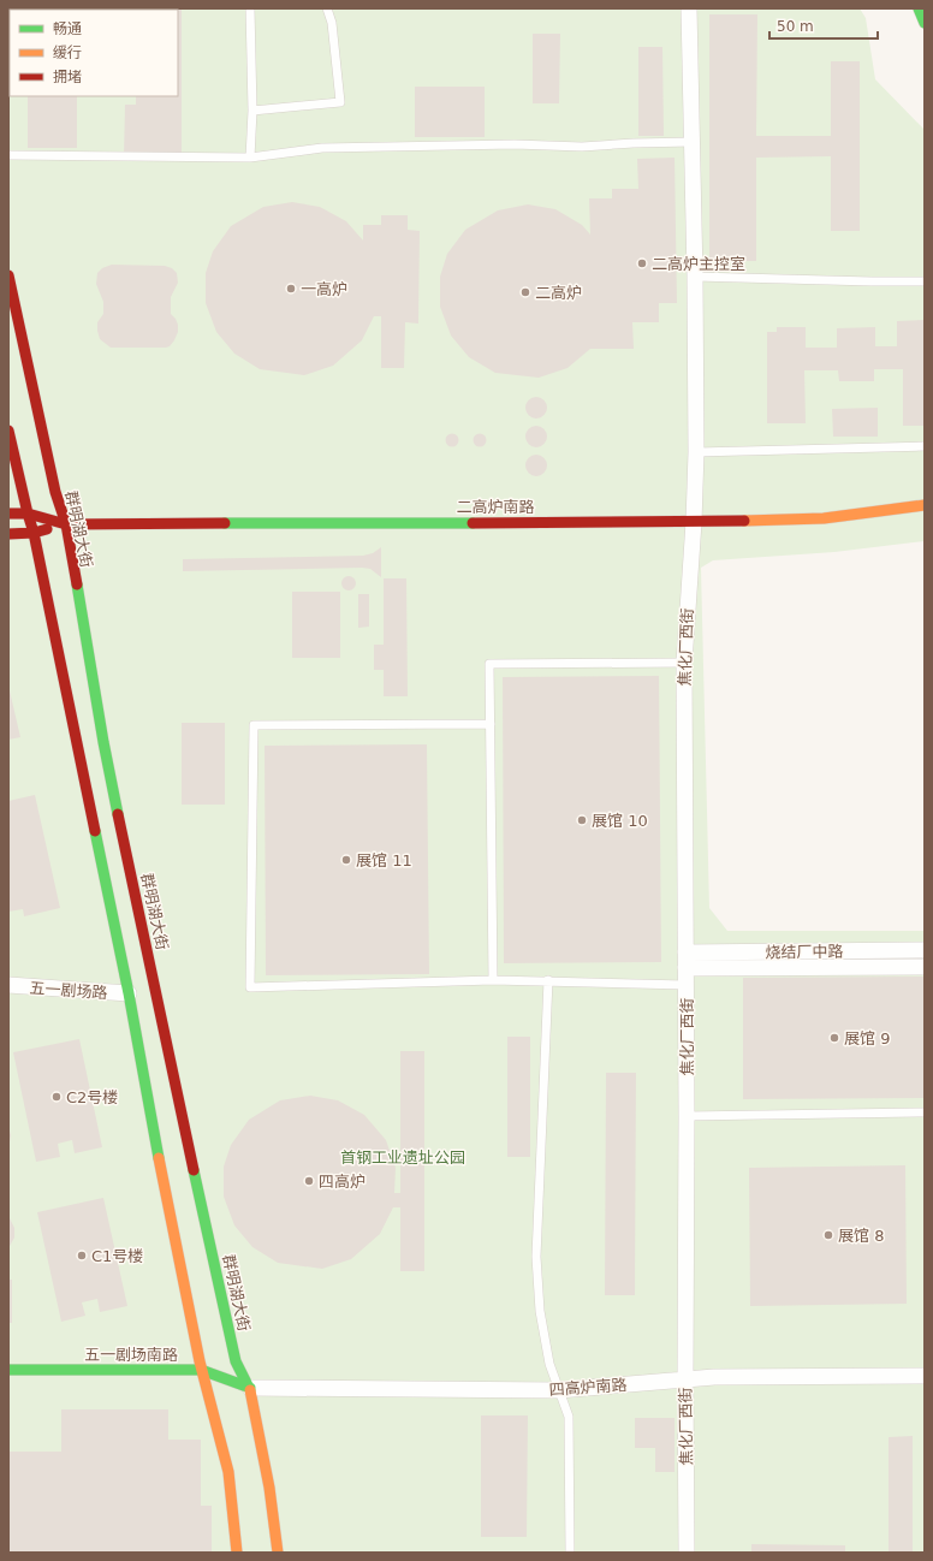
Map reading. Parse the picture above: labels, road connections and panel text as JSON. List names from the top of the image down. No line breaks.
{"streets":{"main road":["二高炉南路","群明湖大街","五一剧场南路"],"street":["焦化厂西街","烧结厂中路","五一剧场路","四高炉南路"]},"crossings":[["二高炉南路","群明湖大街"],["二高炉南路","焦化厂西街"],["群明湖大街","五一剧场南路"],["群明湖大街","四高炉南路"],["焦化厂西街","烧结厂中路"],["焦化厂西街","四高炉南路"],["五一剧场南路","四高炉南路"]],"parks":["首钢工业遗址公园"],"places":["二高炉主控室","一高炉","二高炉","展馆 10","展馆 11","展馆 9","C2号楼","四高炉","展馆 8","C1号楼"],"legend":["畅通","缓行","拥堵"],"scale_bar":"50 m"}
